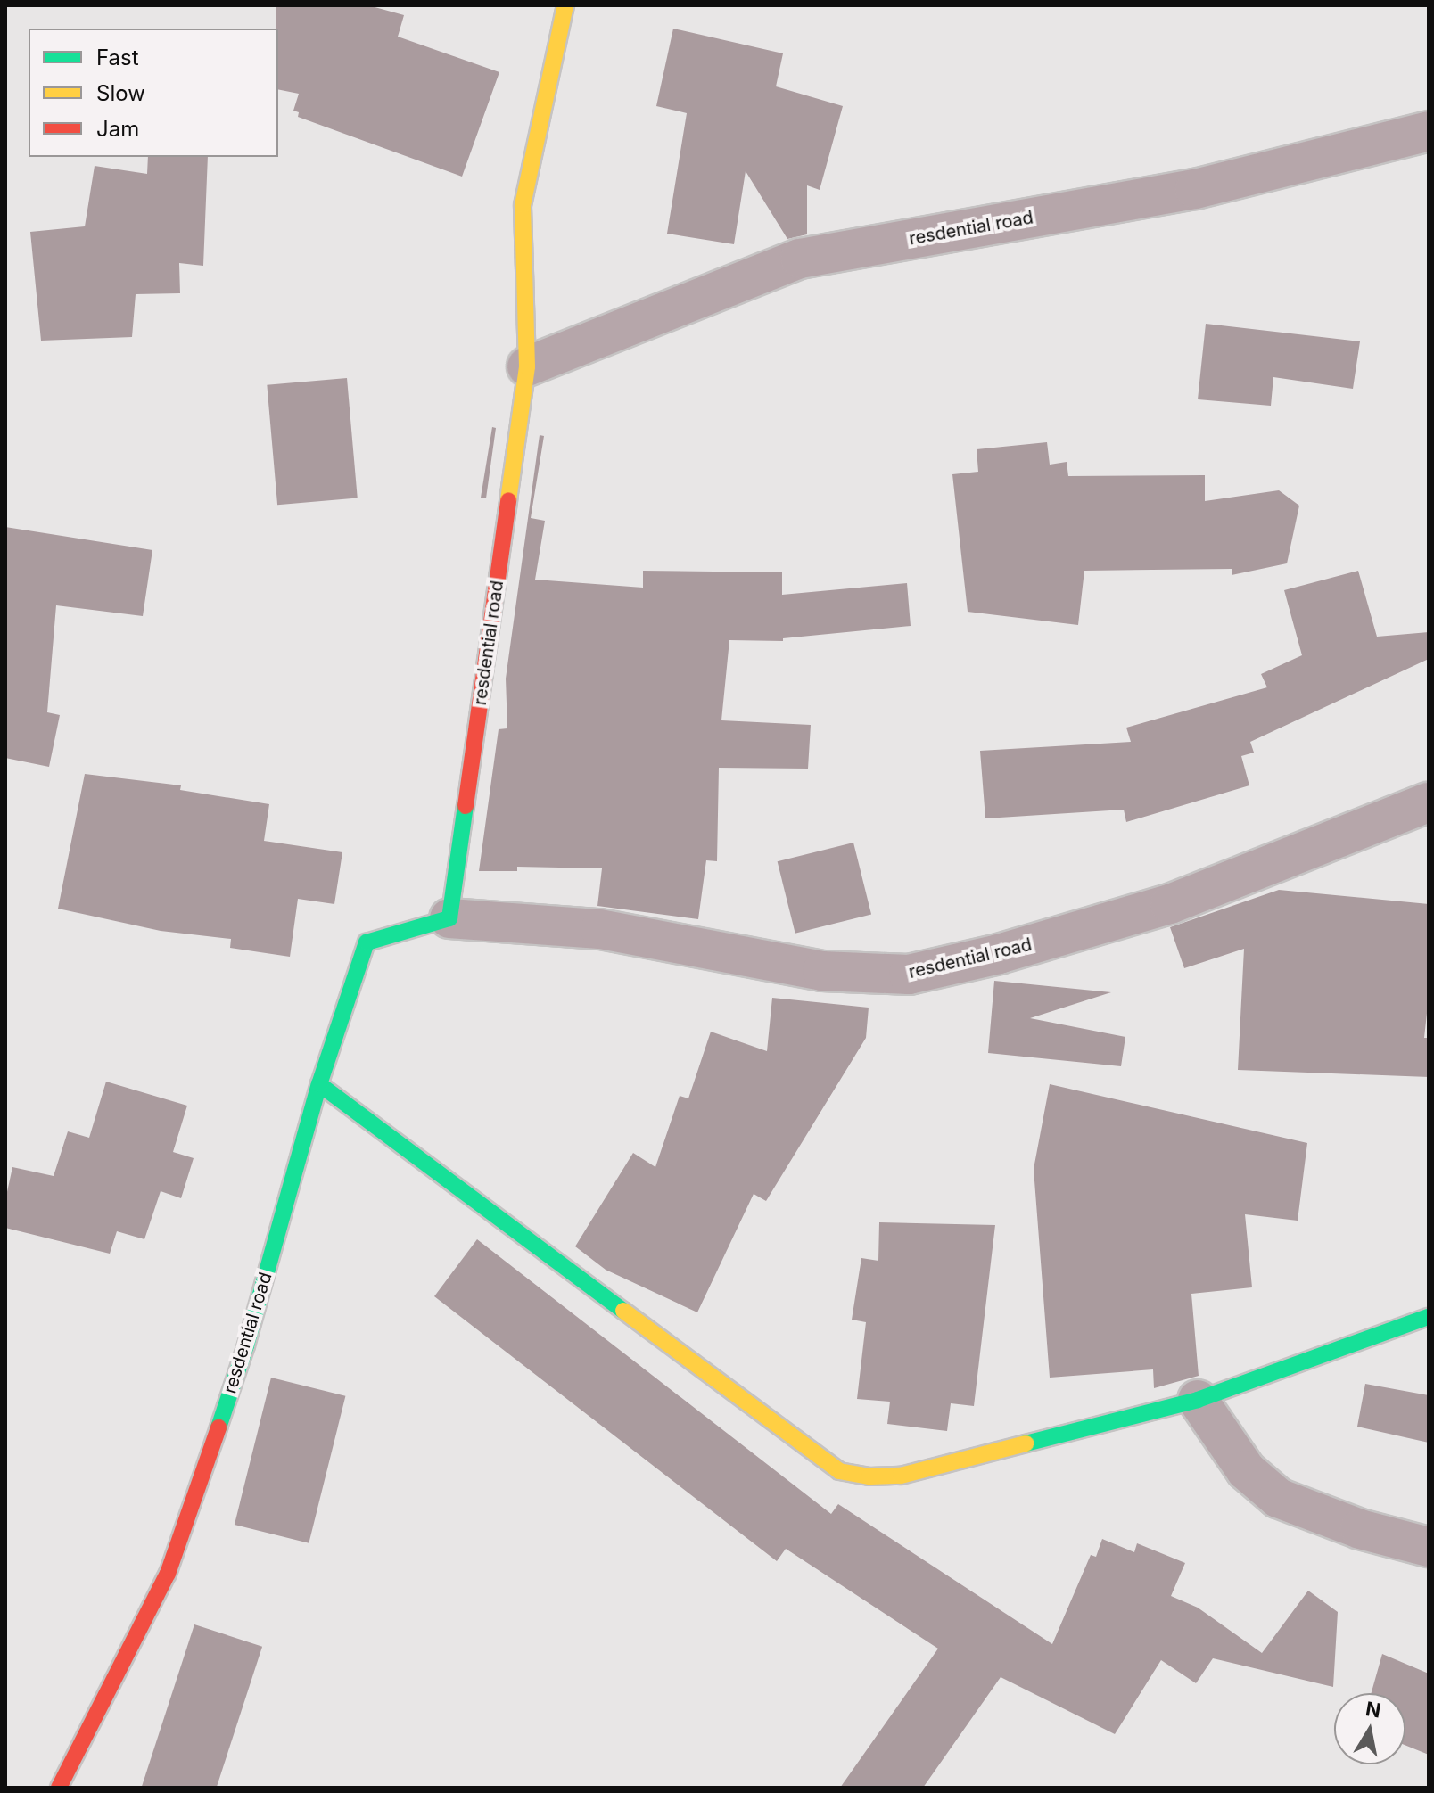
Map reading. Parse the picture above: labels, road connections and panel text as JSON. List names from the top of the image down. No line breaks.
{"streets":{"street":["resdential road"]},"legend":["Fast","Slow","Jam"],"north":"top"}
